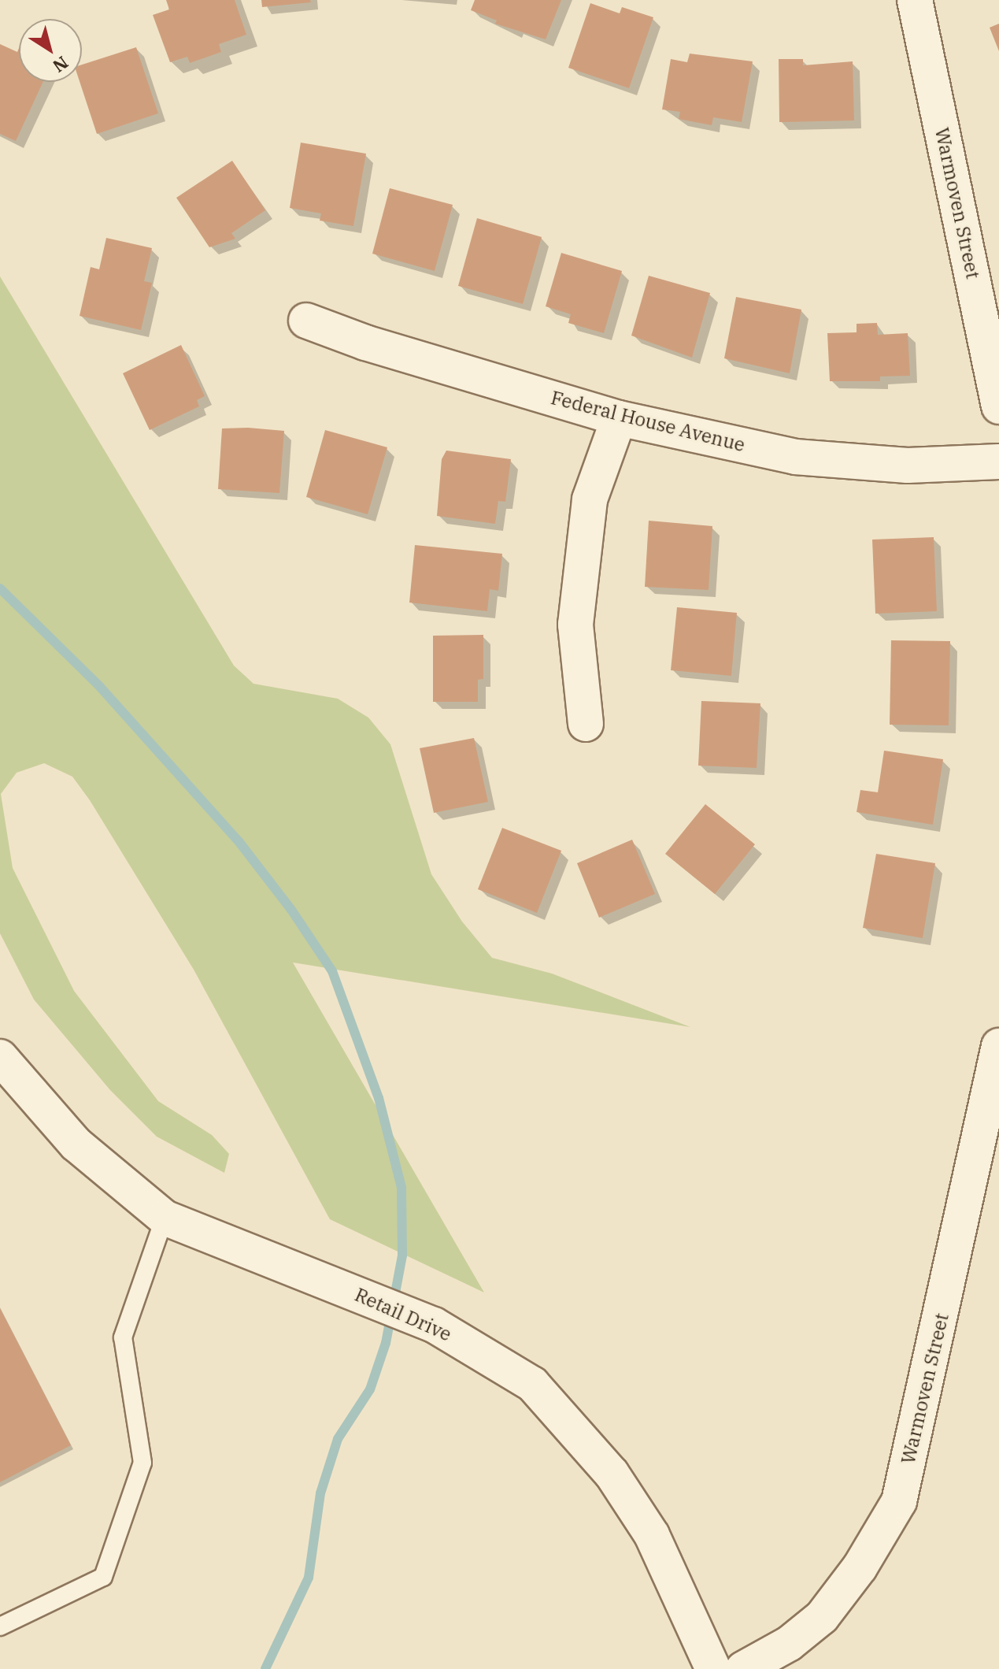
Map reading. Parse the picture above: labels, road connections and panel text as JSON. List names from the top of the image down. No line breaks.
{"streets":{"street":["Warmoven Street","Federal House Avenue","Retail Drive"]},"north":"bottom right"}
